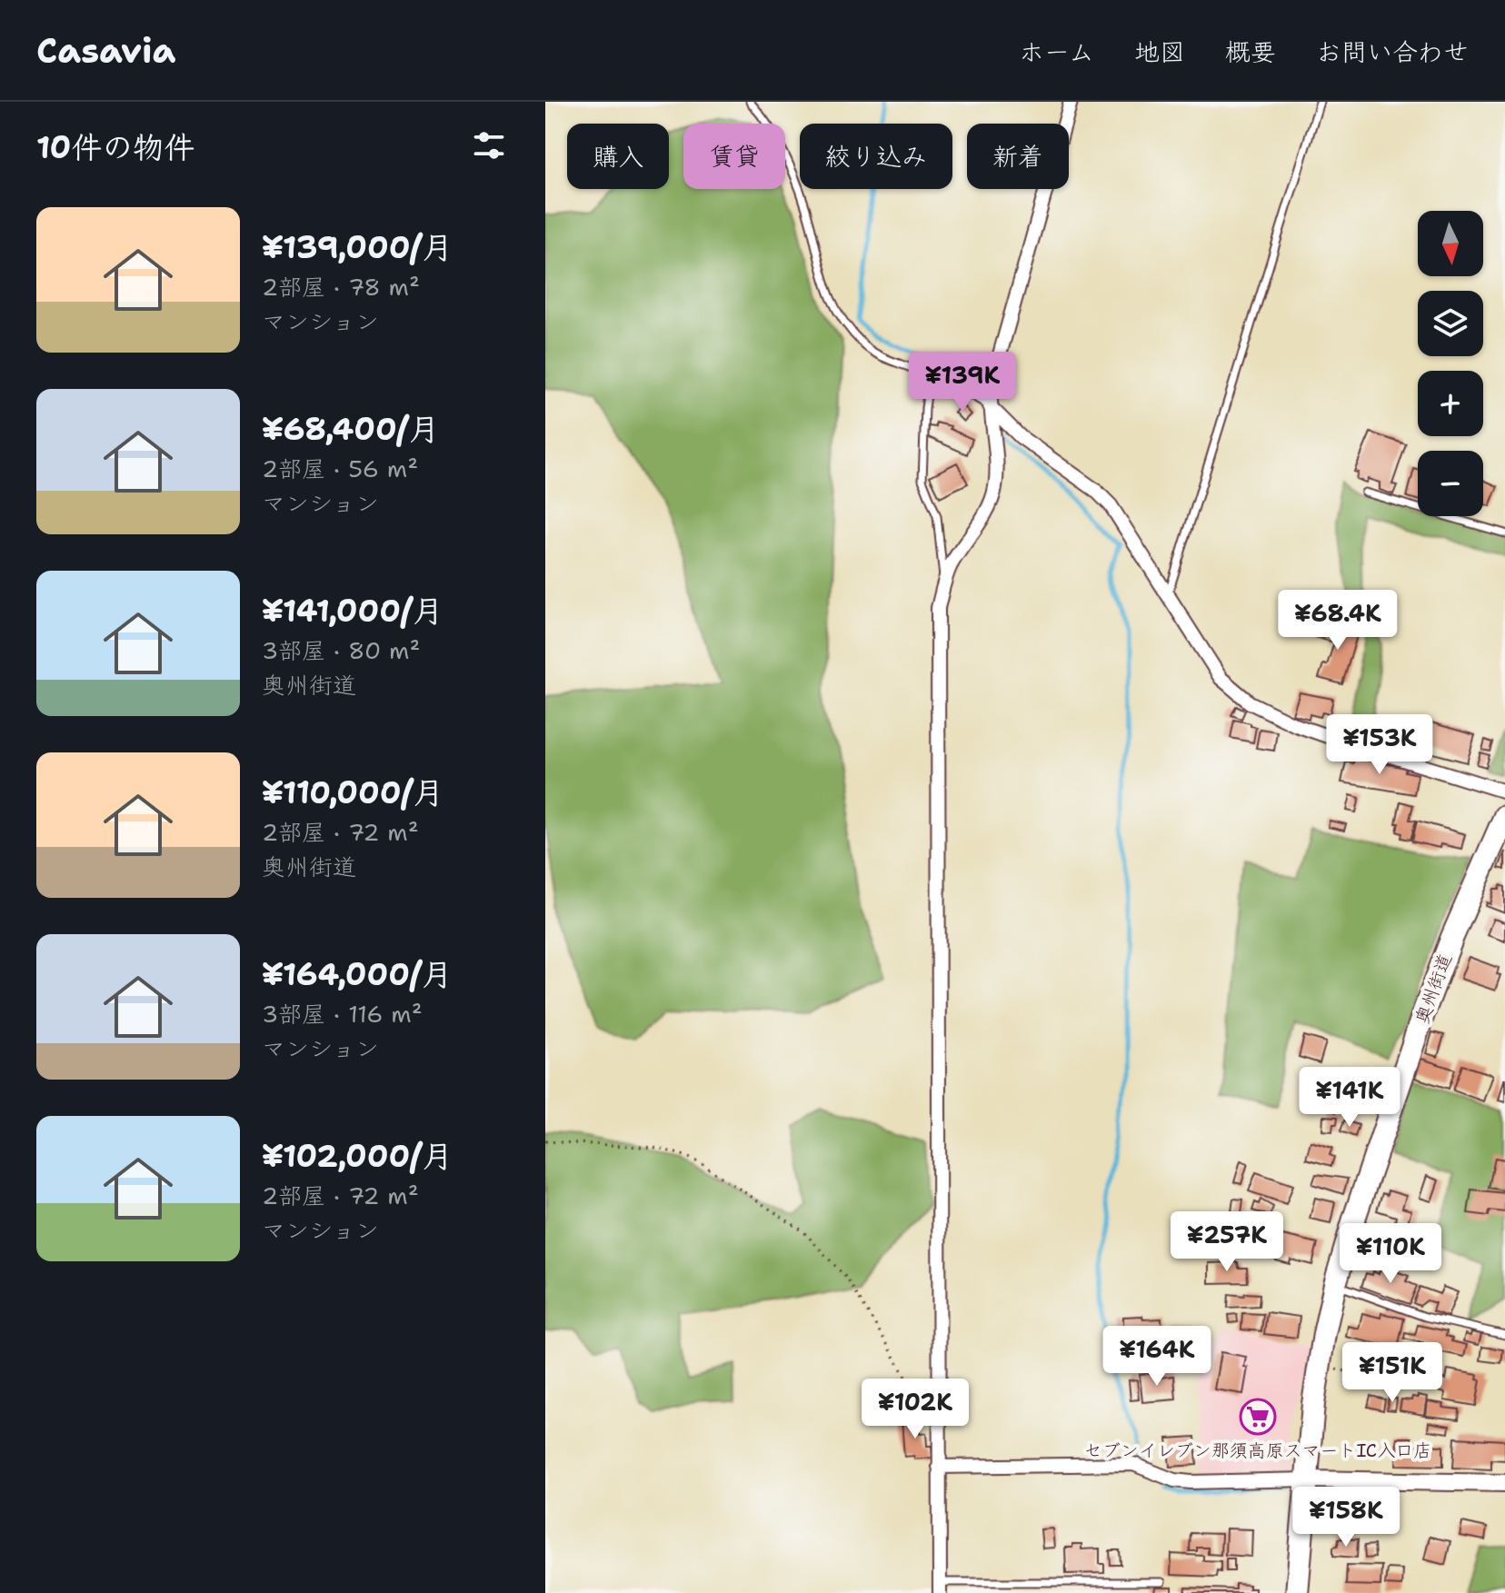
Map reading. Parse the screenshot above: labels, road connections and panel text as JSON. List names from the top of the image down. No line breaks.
{"streets":{"highway":["奥州街道"]},"places":{"supermarket":["セブンイレブン那須高原スマートIC入口店"]},"north":"bottom","page":{"header":"Casavia","nav":["ホーム","地図","概要","お問い合わせ"],"heading":"10件の物件","chip":["購入","賃貸","絞り込み","新着"],"list":[{"name":"¥139,000/月","note":"2部屋 · 78 m² · マンション"},{"name":"¥68,400/月","note":"2部屋 · 56 m² · マンション"},{"name":"¥141,000/月","note":"3部屋 · 80 m² · 奥州街道"},{"name":"¥110,000/月","note":"2部屋 · 72 m² · 奥州街道"},{"name":"¥164,000/月","note":"3部屋 · 116 m² · マンション"},{"name":"¥102,000/月","note":"2部屋 · 72 m² · マンション"}],"map_buttons":["+","−"],"price":["¥139K","¥68.4K","¥153K","¥141K","¥257K","¥110K","¥164K","¥151K","¥102K","¥158K"]}}
